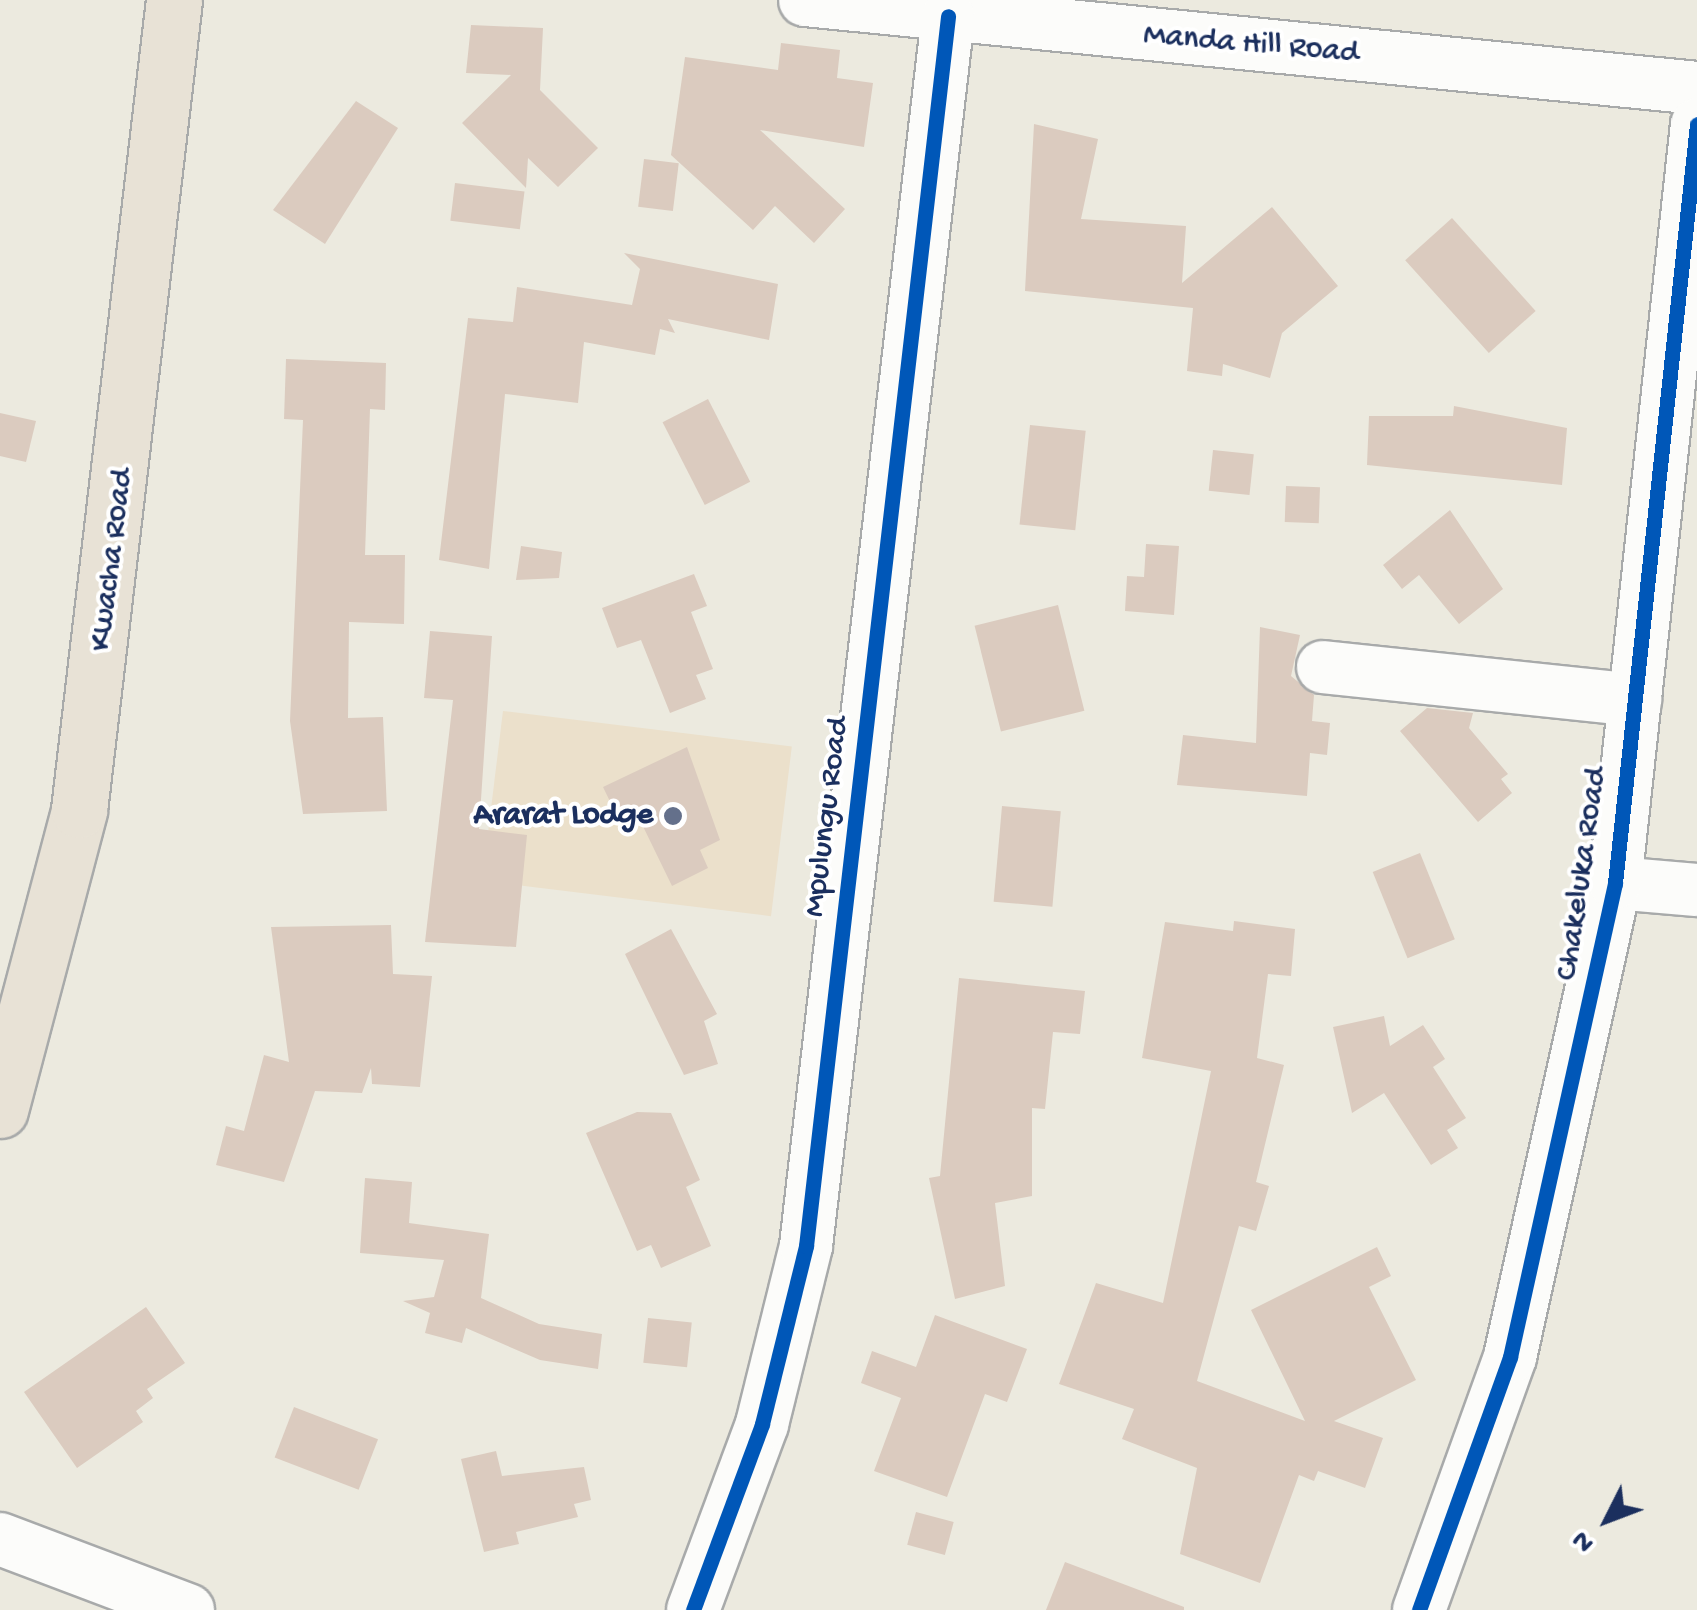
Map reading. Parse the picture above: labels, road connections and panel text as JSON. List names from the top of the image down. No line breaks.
{"streets":{"main road":["Kwacha Road"],"street":["Manda Hill Road","Mpulungu Road","Chakeluka Road"]},"crossings":[["Manda Hill Road","Mpulungu Road"]],"places":["Ararat Lodge"],"north":"bottom left"}
